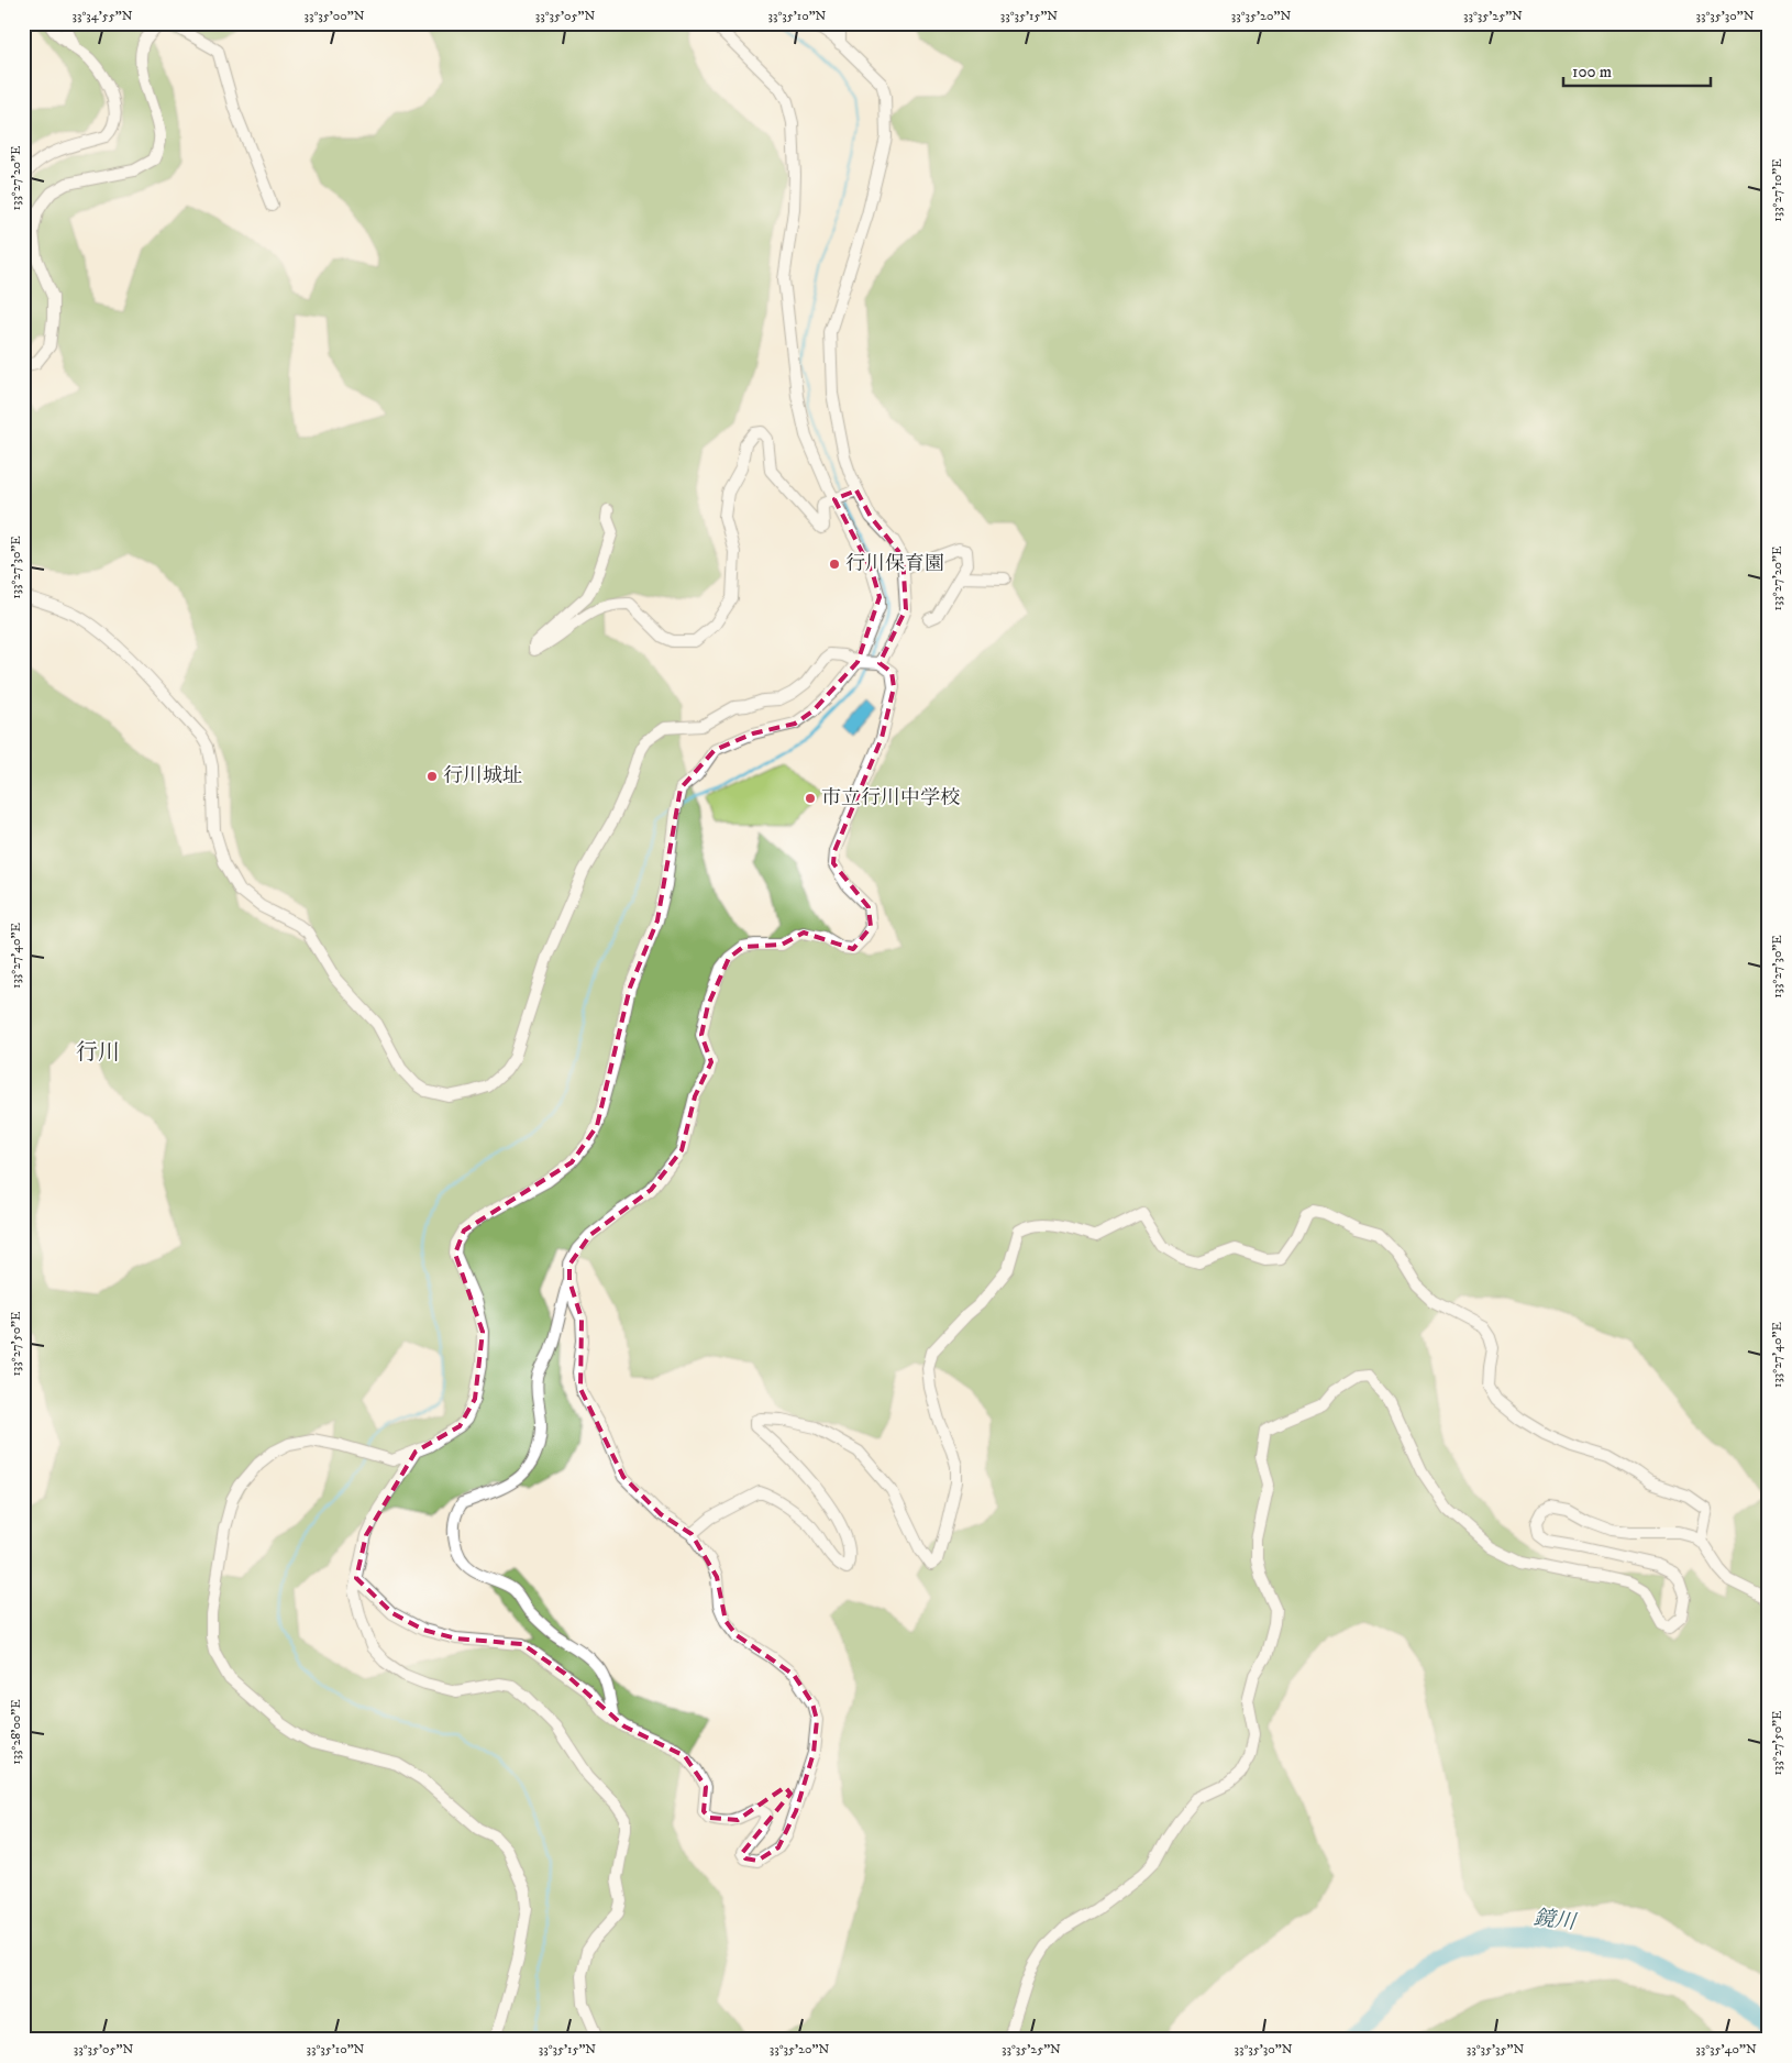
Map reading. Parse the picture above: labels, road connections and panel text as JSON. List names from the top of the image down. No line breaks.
{"districts":["行川"],"water":["鏡川"],"places":["行川保育園","行川城址","市立行川中学校"],"scale_bar":"100 m","coordinates":["33°34'55\"N","33°35'00\"N","33°35'05\"N","33°35'10\"N","33°35'15\"N","33°35'20\"N","33°35'25\"N","33°35'30\"N","133°27'20\"E","133°27'10\"E","133°27'30\"E","133°27'40\"E","133°27'50\"E","133°28'00\"E","33°35'35\"N","33°35'40\"N"]}
